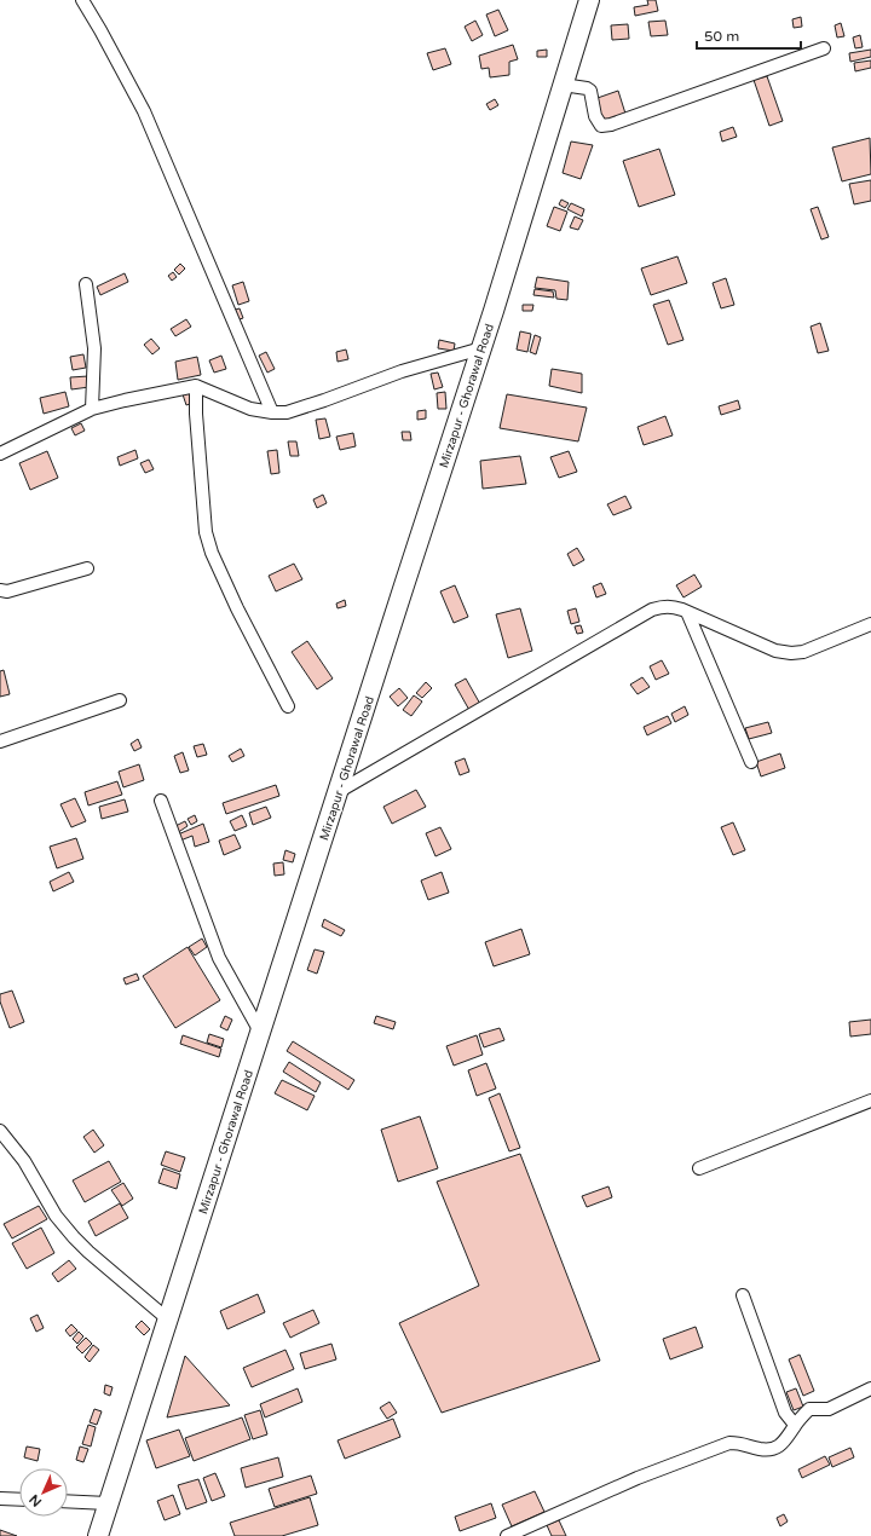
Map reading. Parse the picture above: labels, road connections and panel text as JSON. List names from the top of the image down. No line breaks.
{"streets":{"main road":["Mirzapur - Ghorawal Road"]},"scale_bar":"50 m","north":"bottom left"}
